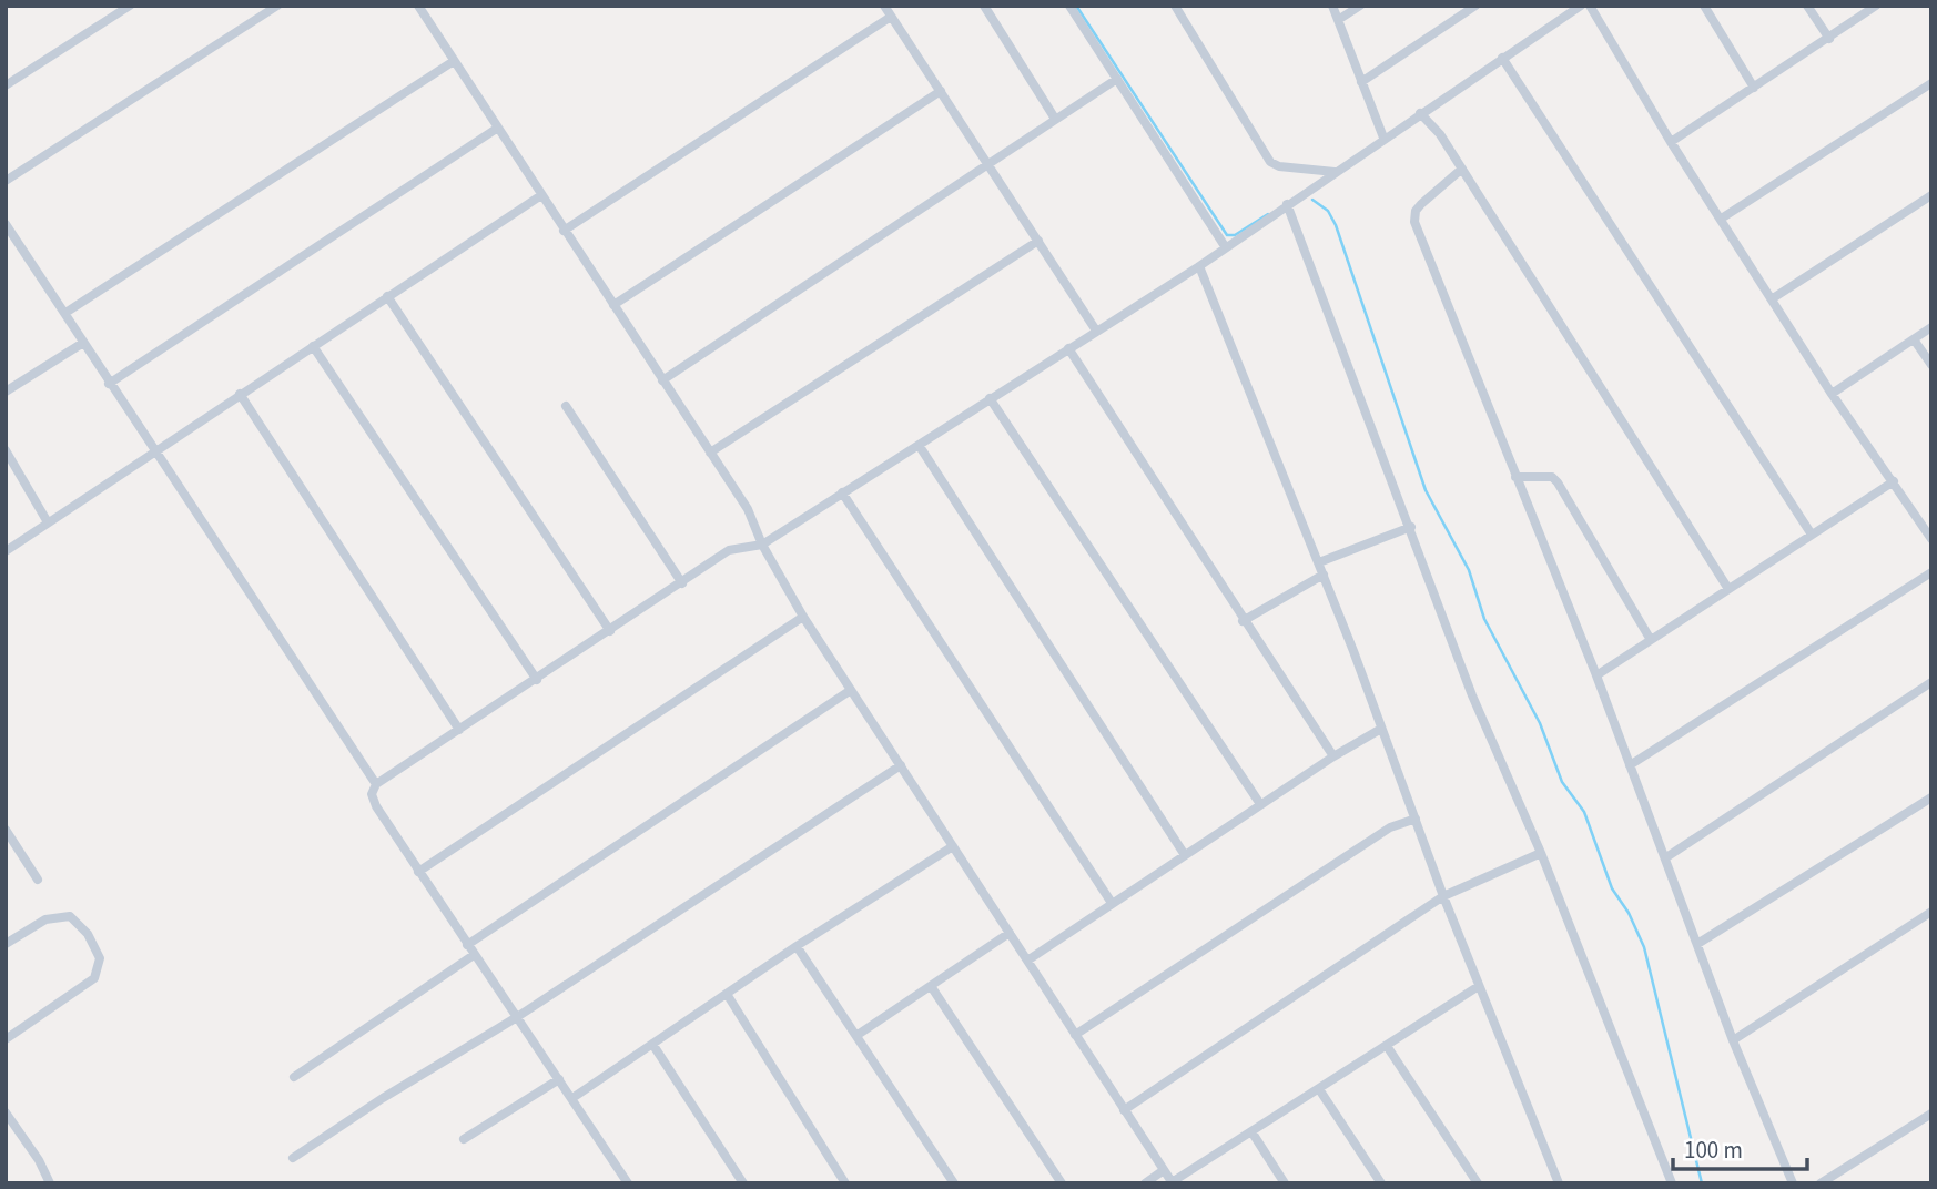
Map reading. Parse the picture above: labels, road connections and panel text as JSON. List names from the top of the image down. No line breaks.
{"scale_bar":"100 m"}
